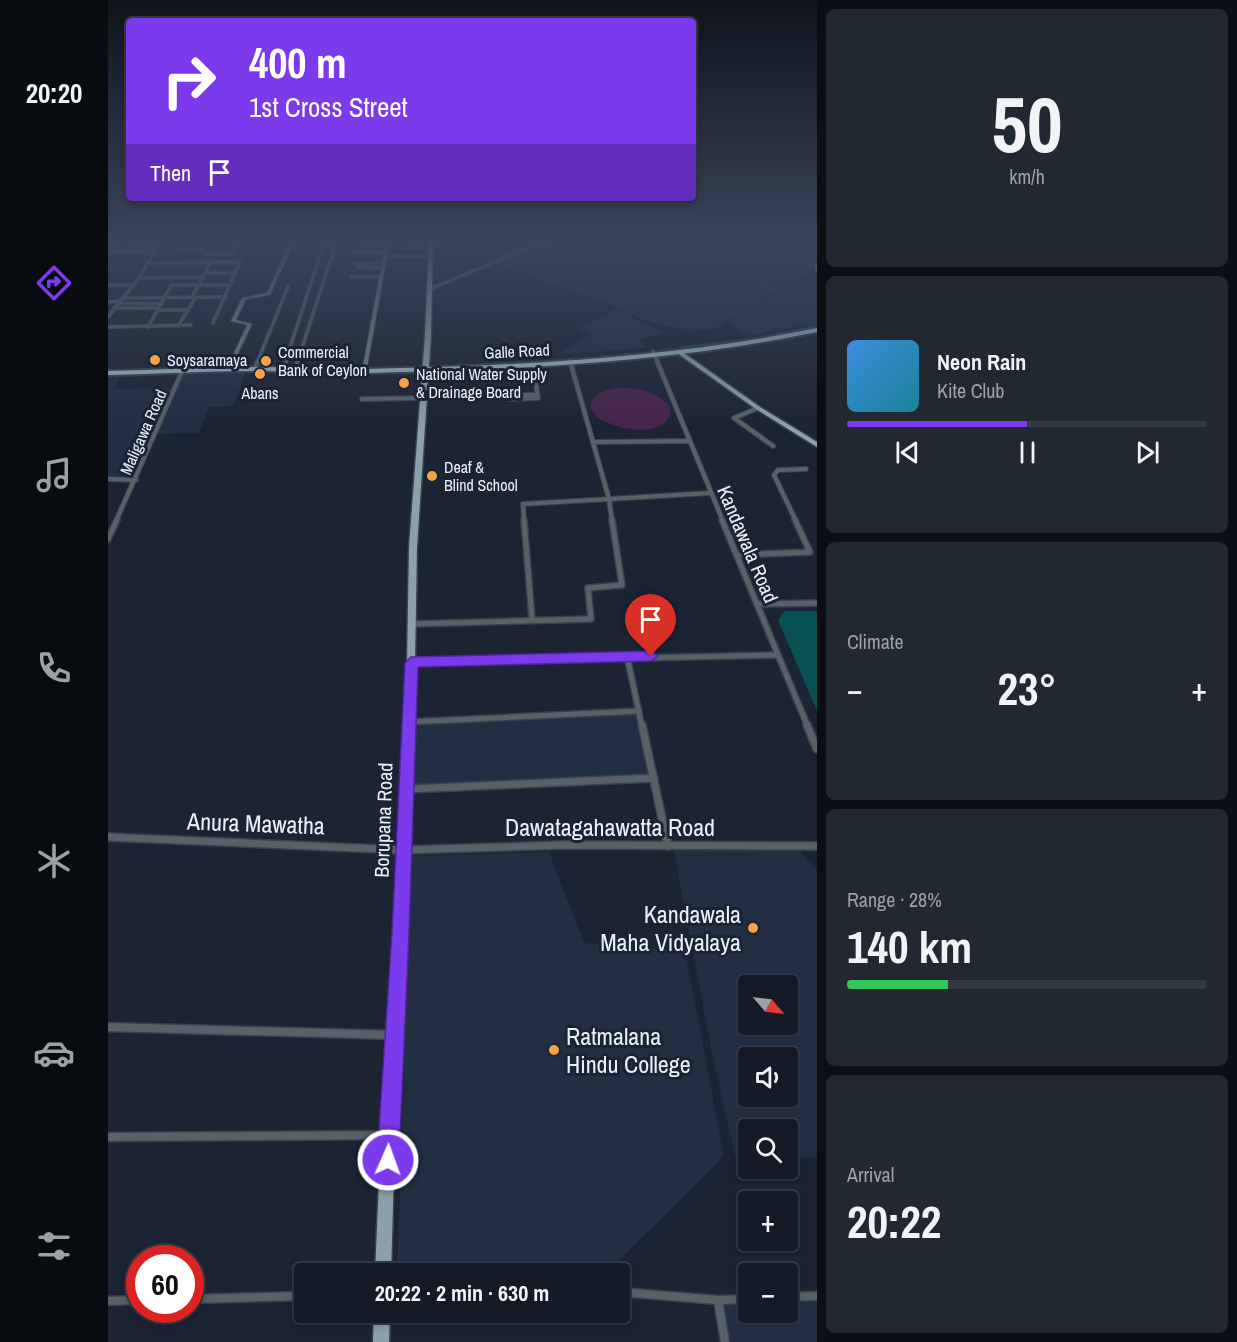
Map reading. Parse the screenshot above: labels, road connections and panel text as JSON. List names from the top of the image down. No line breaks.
{"streets":{"highway":["Galle Road"],"main road":["Borupana Road"],"street":["Maligawa Road","Kandawala Road","Anura Mawatha","Dawatagahawatta Road"]},"crossings":[["Galle Road","Maligawa Road"],["Galle Road","Kandawala Road"],["Galle Road","Borupana Road"],["Borupana Road","Anura Mawatha"],["Borupana Road","Dawatagahawatta Road"],["Anura Mawatha","Dawatagahawatta Road"]],"places":["Soysaramaya","Commercial Bank of Ceylon","Abans","National Water Supply & Drainage Board","Deaf & Blind School","Kandawala Maha Vidyalaya","Ratmalana Hindu College"],"north":"bottom right","page":{"tabs":"20:20","tile":[["50","km/h"],"Climate",["Range · 28%","140 km"],["Arrival","20:22"]],"turn":["400 m","1st Cross Street"],"then":"Then","song":["Neon Rain","Kite Club"],"heat":["−","23°","+"],"map_buttons":["+","−"],"limit":"60","trip":"20:22 · 2 min · 630 m"}}
